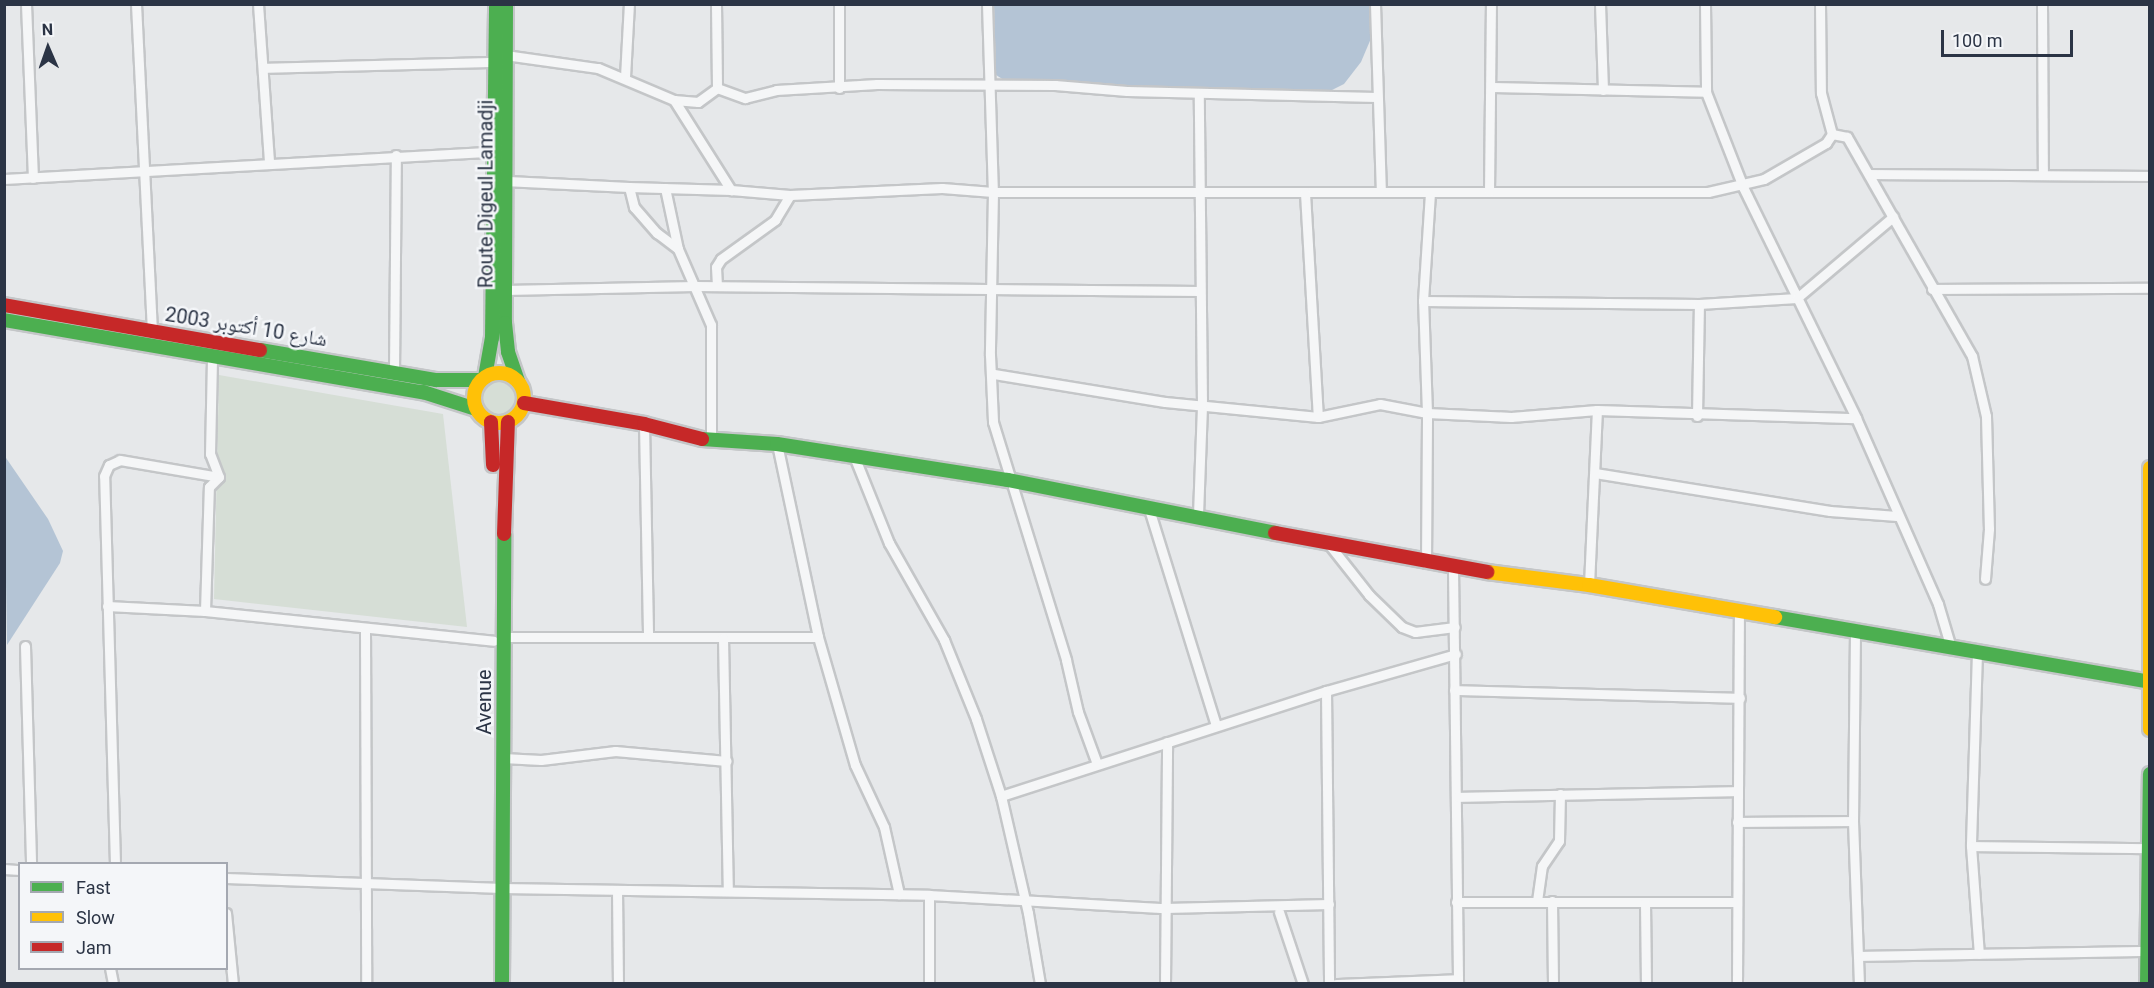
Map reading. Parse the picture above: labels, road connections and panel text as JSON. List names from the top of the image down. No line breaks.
{"streets":{"main road":["Route Digeul Lamadji","شارع 10 أكتوبر 2003","Avenue"]},"crossings":[["Route Digeul Lamadji","شارع 10 أكتوبر 2003"],["Route Digeul Lamadji","Avenue"],["شارع 10 أكتوبر 2003","Avenue"]],"legend":["Fast","Slow","Jam"],"scale_bar":"100 m","north":"top"}
